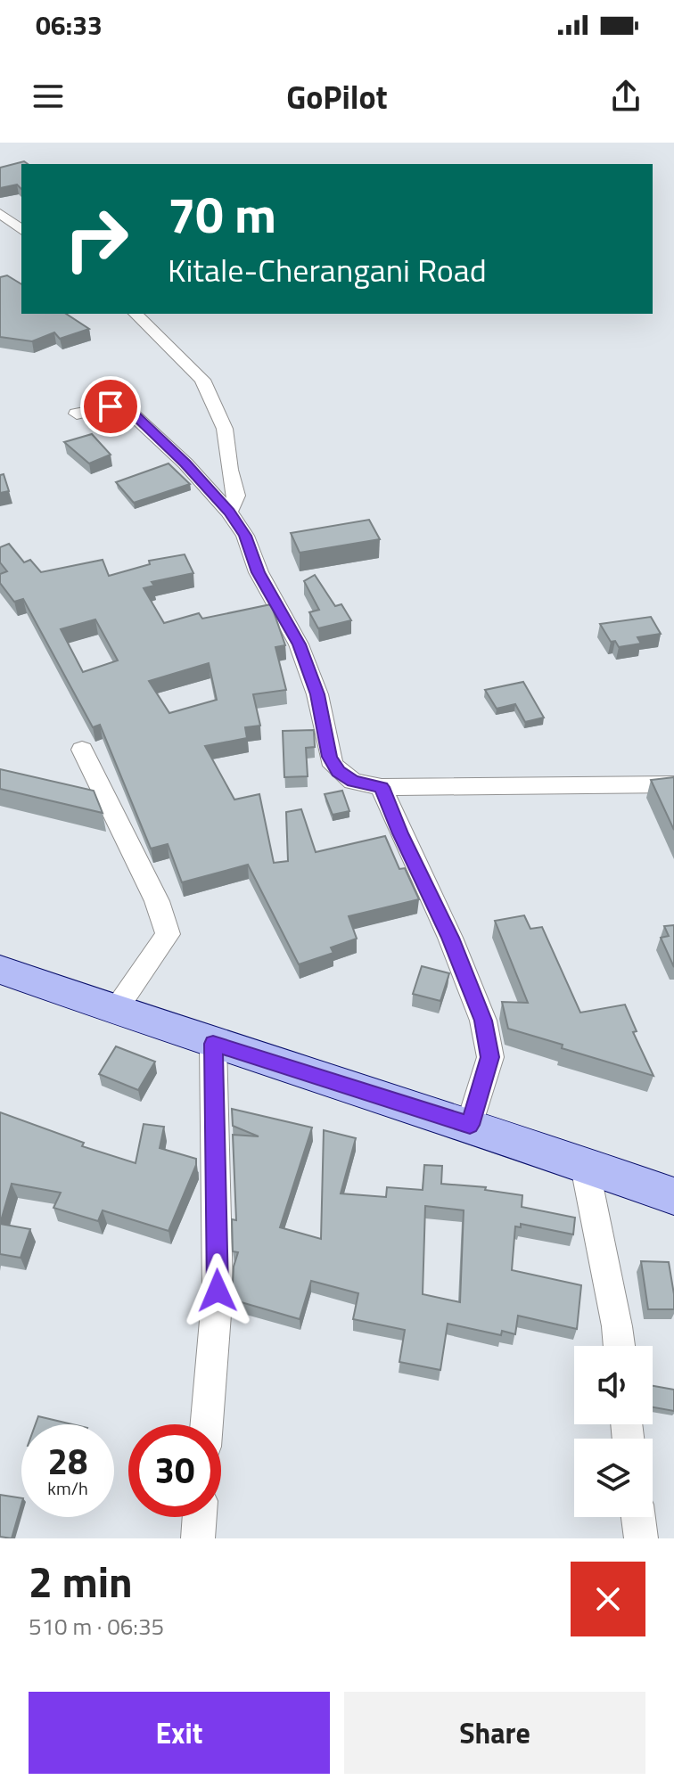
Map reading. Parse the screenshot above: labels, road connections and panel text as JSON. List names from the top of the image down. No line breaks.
{"page":{"status":"06:33","header":"GoPilot","turn":["70 m","Kitale-Cherangani Road"],"speed":"28 km/h","limit":"30","heading":["2 min","510 m · 06:35"],"buttons":["Exit","Share"]}}
